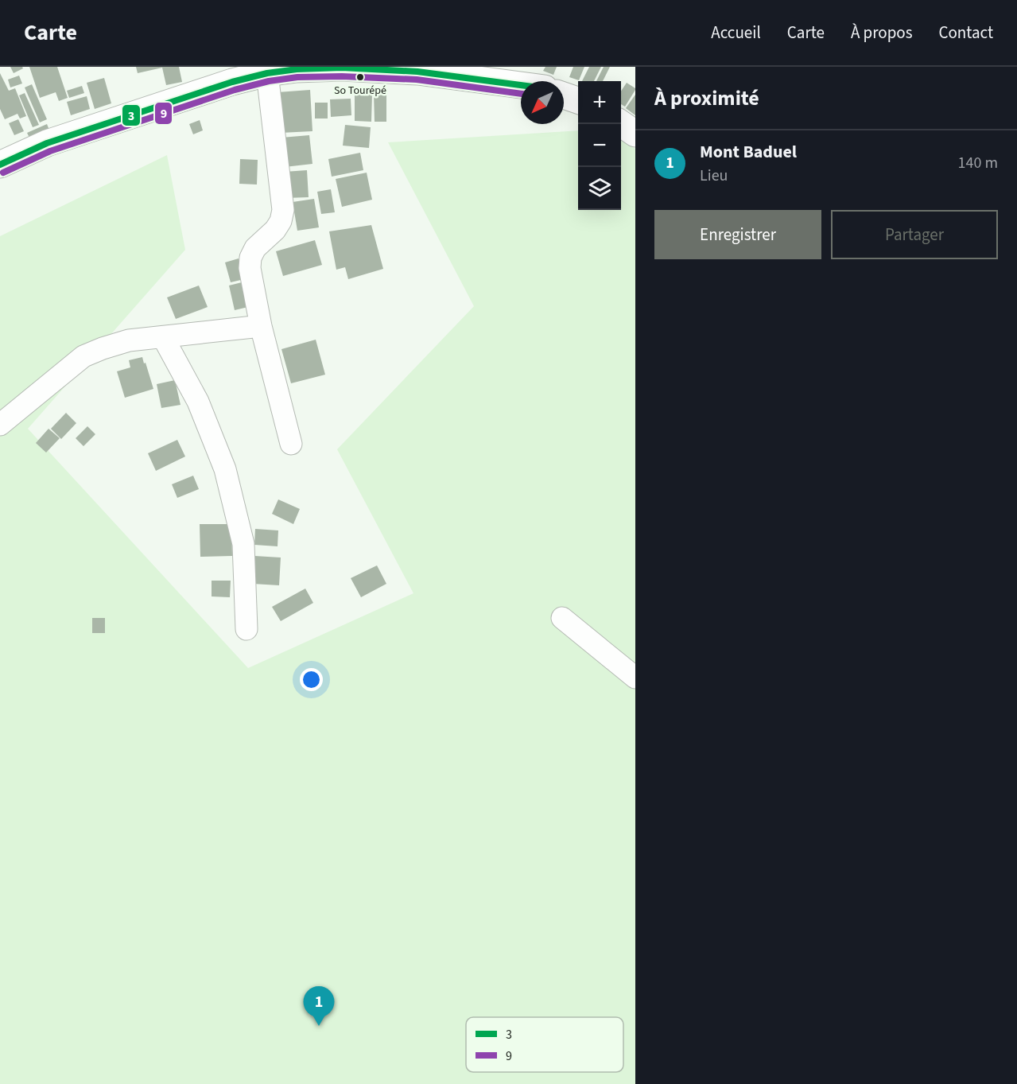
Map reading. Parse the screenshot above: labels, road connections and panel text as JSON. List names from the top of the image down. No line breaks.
{"places":["So Tourépé"],"lines":["transit line 3","transit line 9"],"legend":["3","9"],"north":"bottom left","page":{"header":"Carte","nav":["Accueil","Carte","À propos","Contact"],"heading":"À proximité","map_buttons":["+","−"],"list":[{"mark":"1","name":"Mont Baduel","note":"Lieu","value":"140 m"}],"buttons":["Enregistrer","Partager"],"pins":"1"}}
